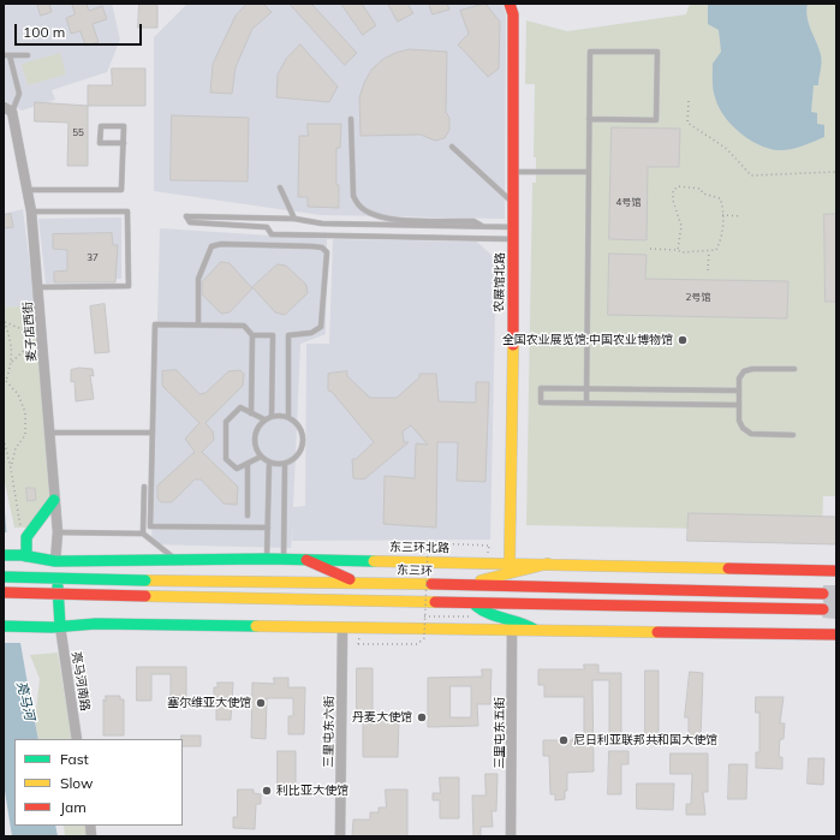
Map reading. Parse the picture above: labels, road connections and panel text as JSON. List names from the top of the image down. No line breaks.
{"streets":{"main road":["农展馆北路","东三环北路","东三环"],"street":["麦子店西街","亮马河南路","三里屯东六街","三里屯东五街"]},"crossings":[["农展馆北路","东三环北路"],["麦子店西街","东三环北路"]],"water":["亮马河"],"places":["全国农业展览馆;中国农业博物馆","塞尔维亚大使馆","丹麦大使馆","尼日利亚联邦共和国大使馆","利比亚大使馆"],"house_numbers":["55","4号馆","37","2号馆"],"legend":["Fast","Slow","Jam"],"scale_bar":"100 m"}
